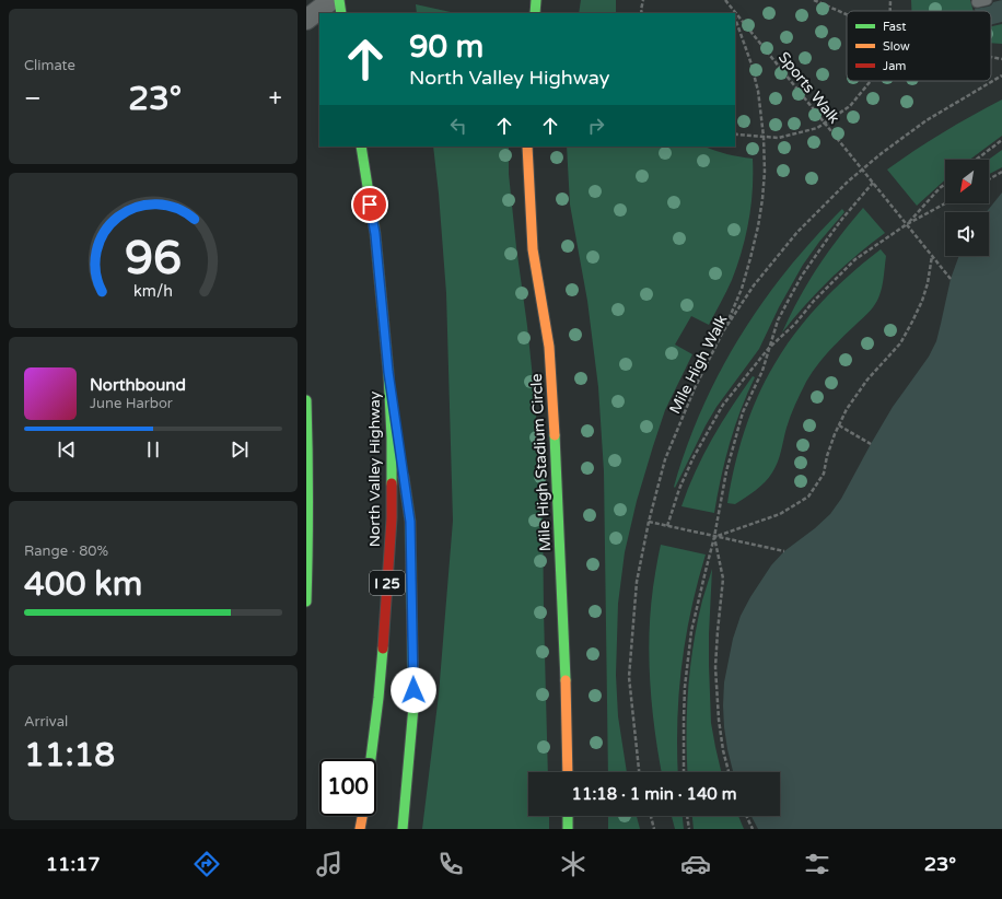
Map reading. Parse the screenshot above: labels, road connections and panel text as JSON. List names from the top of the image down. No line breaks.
{"streets":{"main road":["Mile High Stadium Circle","North Valley Highway","I 25"],"path":["Sports Walk","Mile High Walk"]},"crossings":[["Sports Walk","Mile High Walk"]],"legend":["Fast","Slow","Jam"],"north":"bottom left","page":{"tile":["Climate",["Range · 80%","400 km"],["Arrival","11:18"]],"turn":["90 m","North Valley Highway"],"heat":["−","23°","+"],"song":["Northbound","June Harbor"],"limit":"100","trip":"11:18 · 1 min · 140 m","tabs":["11:17","23°"],"gauge":["96","km/h"]}}
